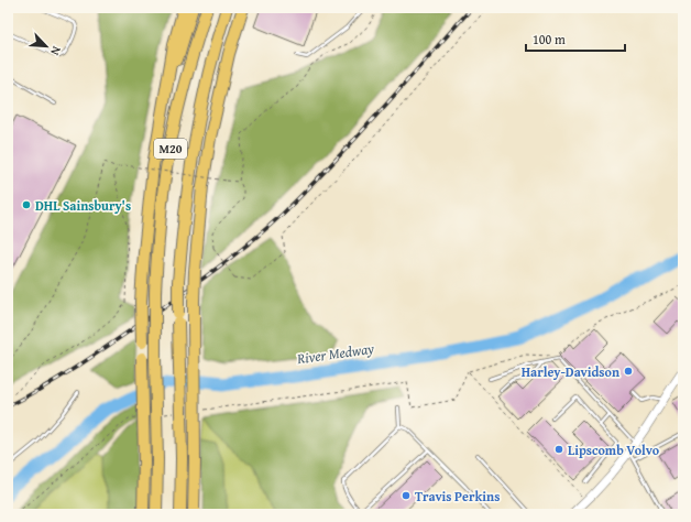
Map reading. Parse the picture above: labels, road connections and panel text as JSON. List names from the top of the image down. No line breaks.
{"streets":{"highway":["M20"]},"water":["River Medway"],"places":["DHL Sainsbury's","Harley-Davidson","Lipscomb Volvo","Travis Perkins"],"scale_bar":"100 m","north":"bottom right"}
